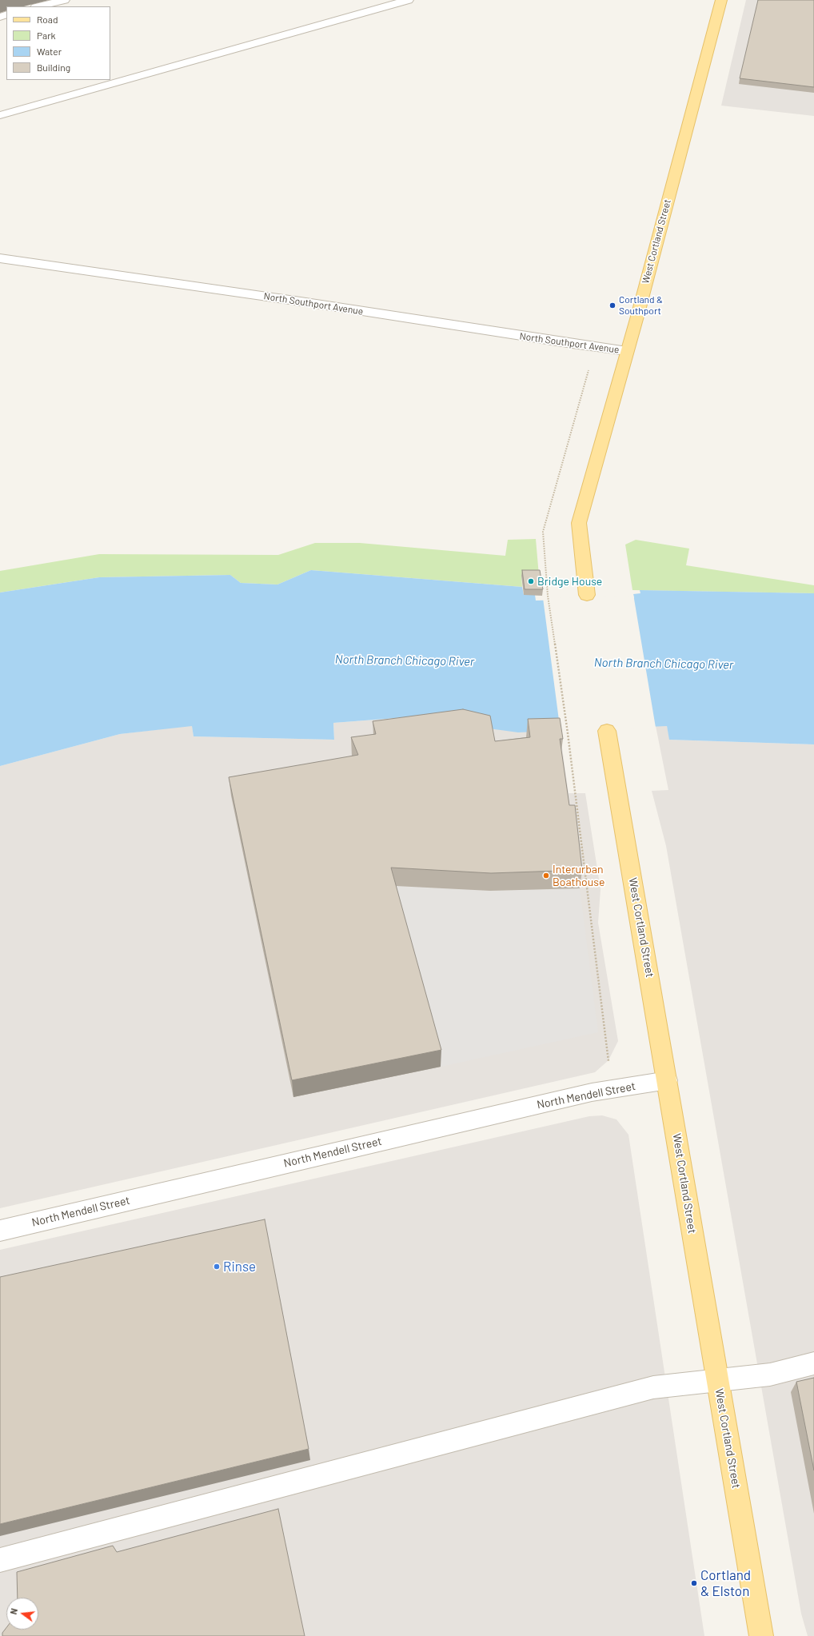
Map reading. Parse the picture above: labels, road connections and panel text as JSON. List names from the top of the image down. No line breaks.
{"streets":{"main road":["West Cortland Street"],"street":["North Southport Avenue","North Mendell Street"]},"crossings":[["West Cortland Street","North Southport Avenue"],["West Cortland Street","North Mendell Street"]],"water":["North Branch Chicago River"],"places":["Cortland & Southport","Bridge House","Interurban Boathouse","Rinse","Cortland & Elston"],"legend":["Road","Park","Water","Building"],"north":"left"}
